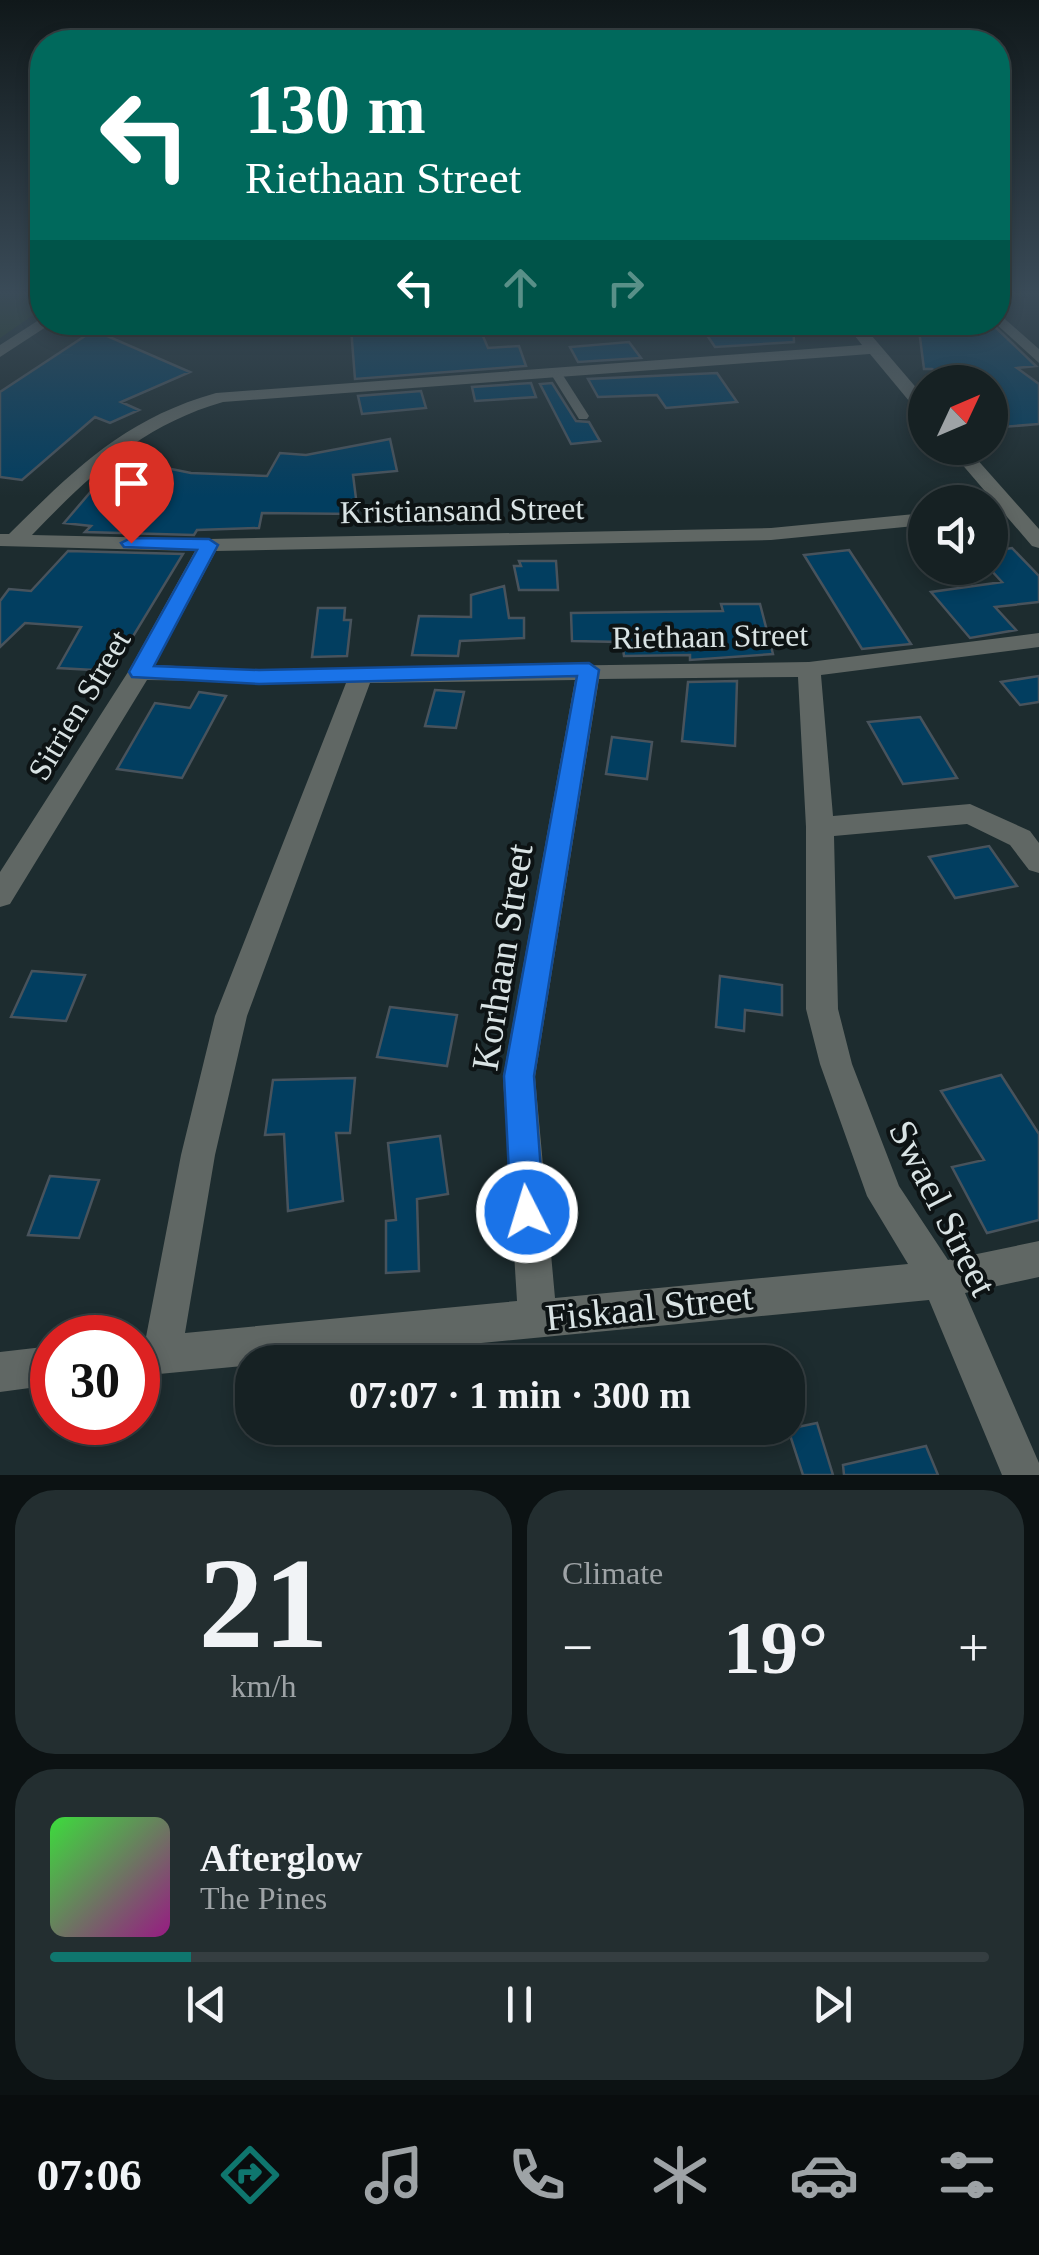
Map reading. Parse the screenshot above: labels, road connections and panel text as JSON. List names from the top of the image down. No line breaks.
{"streets":{"street":["Kristiansand Street","Riethaan Street","Sitrien Street","Korhaan Street","Swael Street","Fiskaal Street"]},"crossings":[["Kristiansand Street","Sitrien Street"],["Riethaan Street","Sitrien Street"],["Riethaan Street","Korhaan Street"],["Riethaan Street","Swael Street"],["Korhaan Street","Fiskaal Street"],["Swael Street","Fiskaal Street"]],"north":"top right","page":{"turn":["130 m","Riethaan Street"],"limit":"30","trip":"07:07 · 1 min · 300 m","tile":[["21","km/h"],"Climate"],"heat":["−","19°","+"],"song":["Afterglow","The Pines"],"tabs":"07:06"}}
